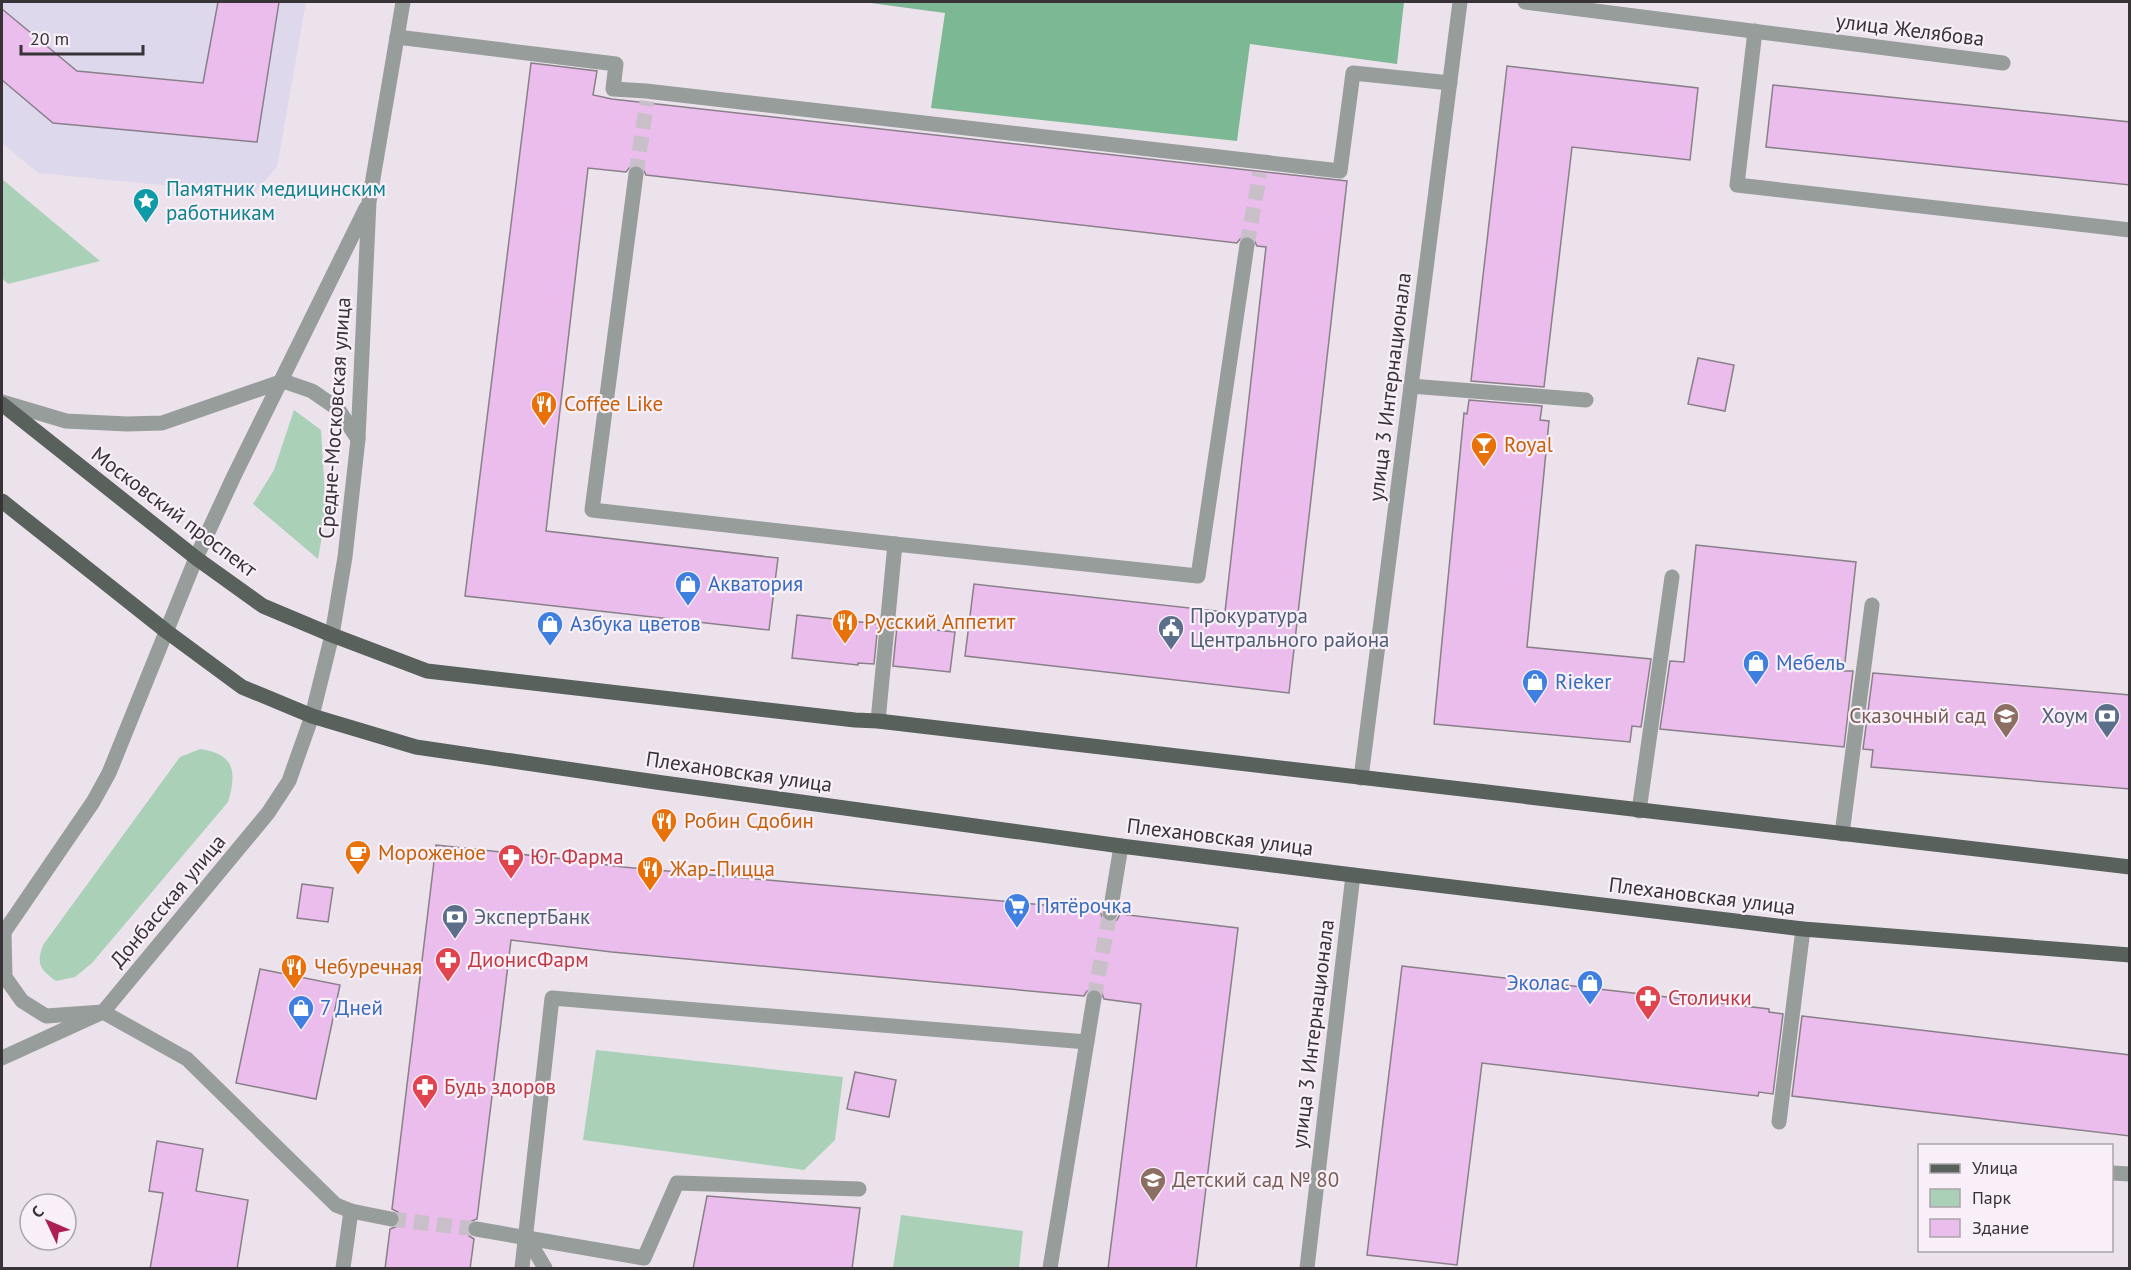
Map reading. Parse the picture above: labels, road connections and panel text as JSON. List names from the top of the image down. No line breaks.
{"streets":{"main road":["Московский проспект","Плехановская улица"],"street":["улица Желябова","улица 3 Интернационала","Средне-Московская улица","Донбасская улица"]},"crossings":[["улица 3 Интернационала","Плехановская улица"],["Средне-Московская улица","Московский проспект"],["Средне-Московская улица","Плехановская улица"],["Средне-Московская улица","Донбасская улица"],["Плехановская улица","Донбасская улица"]],"places":{"place":["Памятник медицинским работникам"],"restaurant":["Coffee Like","Русский Аппетит","Робин Сдобин","Жар-Пицца","Чебуречная"],"bar":["Royal"],"shop":["Акватория","Азбука цветов","Мебель","Rieker","Эколас","7 Дней"],"public building":["Прокуратура Центрального района"],"school or university":["Сказочный сад","Детский сад № 80"],"bank":["Хоум","ЭкспертБанк"],"cafe":["Мороженое"],"pharmacy":["Юг Фарма","ДионисФарм","Столички","Будь здоров"],"supermarket":["Пятёрочка"]},"legend":["Улица","Парк","Здание"],"scale_bar":"20 m","north":"top left"}
